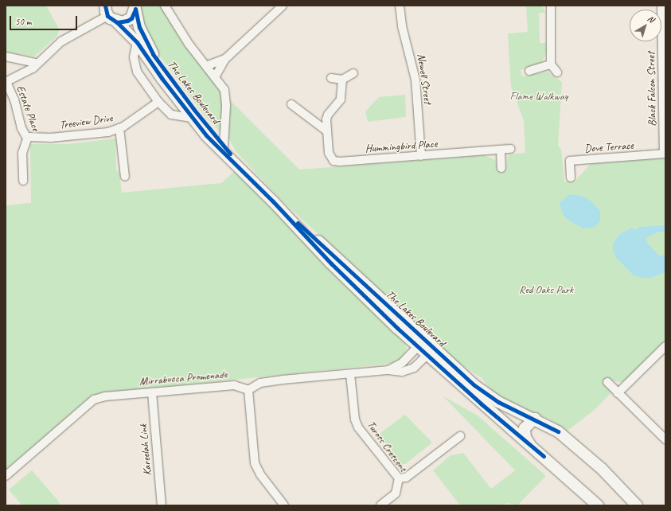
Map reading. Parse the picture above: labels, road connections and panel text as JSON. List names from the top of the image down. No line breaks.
{"streets":{"street":["Newell Street","Black Falcon Street","The Lakes Boulevard","Estate Place","Treeview Drive","Hummingbird Place","Dove Terrace","Mirrabucca Promenade","Tuross Crescent","Kareelah Link"]},"crossings":[["Newell Street","Hummingbird Place"],["Black Falcon Street","Dove Terrace"],["The Lakes Boulevard","Treeview Drive"],["Estate Place","Treeview Drive"],["Mirrabucca Promenade","Kareelah Link"]],"parks":["Flame Walkway","Red Oaks Park"],"scale_bar":"50 m","north":"top right"}
